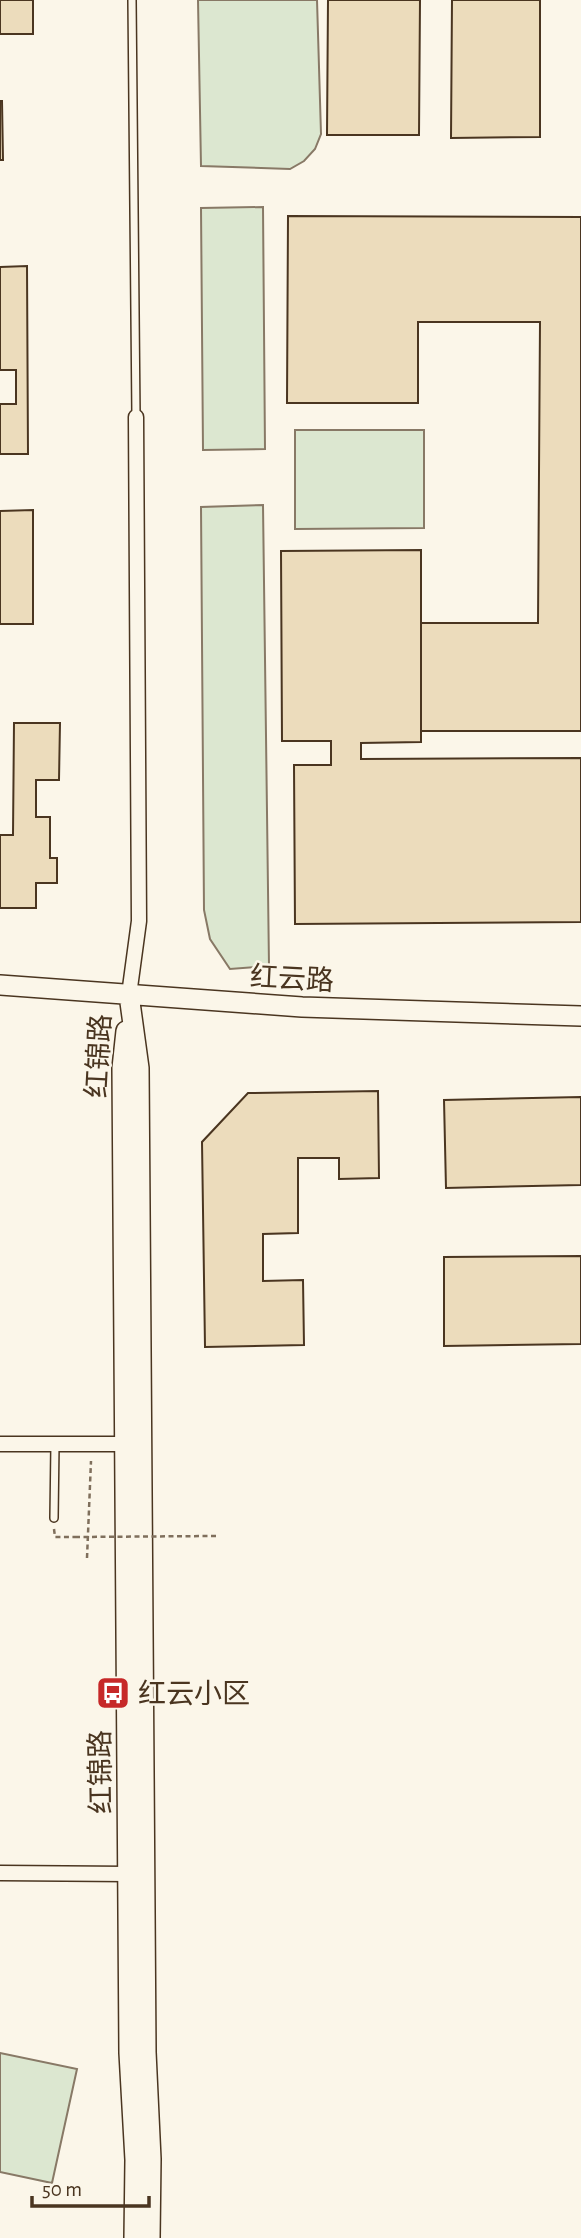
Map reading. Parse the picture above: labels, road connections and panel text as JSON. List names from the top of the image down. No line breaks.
{"streets":{"street":["红云路","红锦路"]},"crossings":[["红云路","红锦路"]],"places":{"bus stop":["红云小区"]},"scale_bar":"50 m"}
